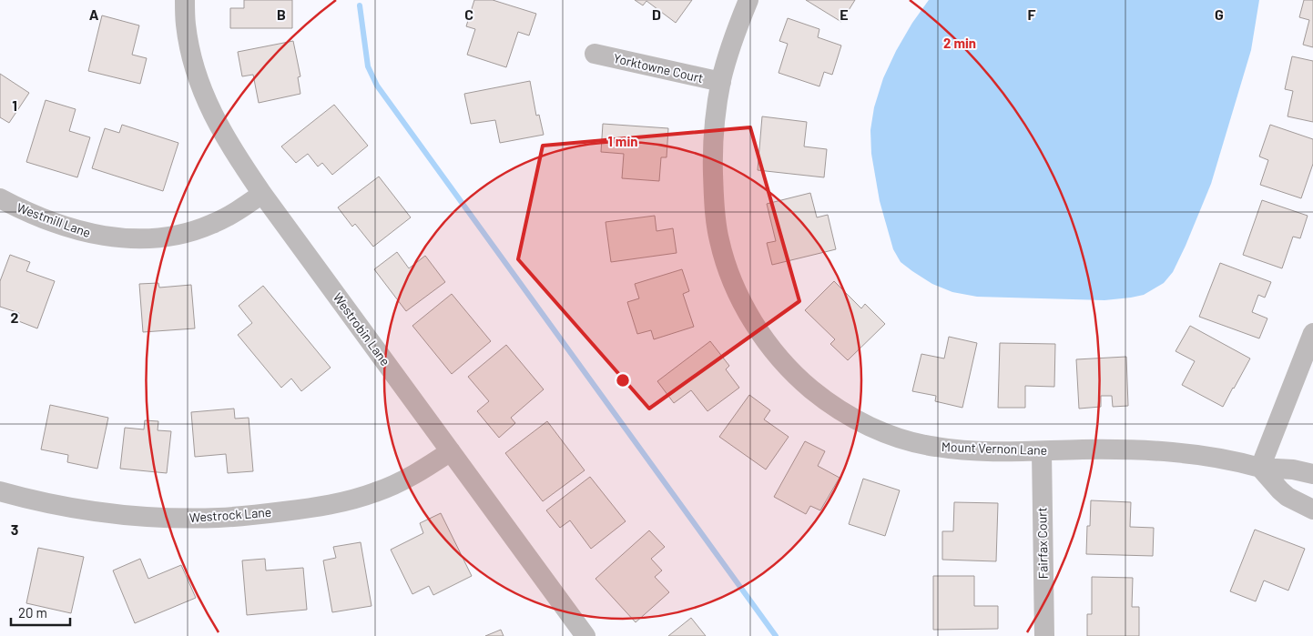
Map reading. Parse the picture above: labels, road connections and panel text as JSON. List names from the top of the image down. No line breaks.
{"streets":{"street":["Yorktowne Court","Westmill Lane","Westrobin Lane","Mount Vernon Lane","Westrock Lane","Fairfax Court"]},"crossings":[["Yorktowne Court","Mount Vernon Lane"],["Westmill Lane","Westrobin Lane"],["Westrobin Lane","Westrock Lane"],["Mount Vernon Lane","Fairfax Court"]],"scale_bar":"20 m","grid":{"columns":["A","B","C","D","E","F","G"],"rows":["1","2","3"]},"rings":["2 min","1 min"]}
